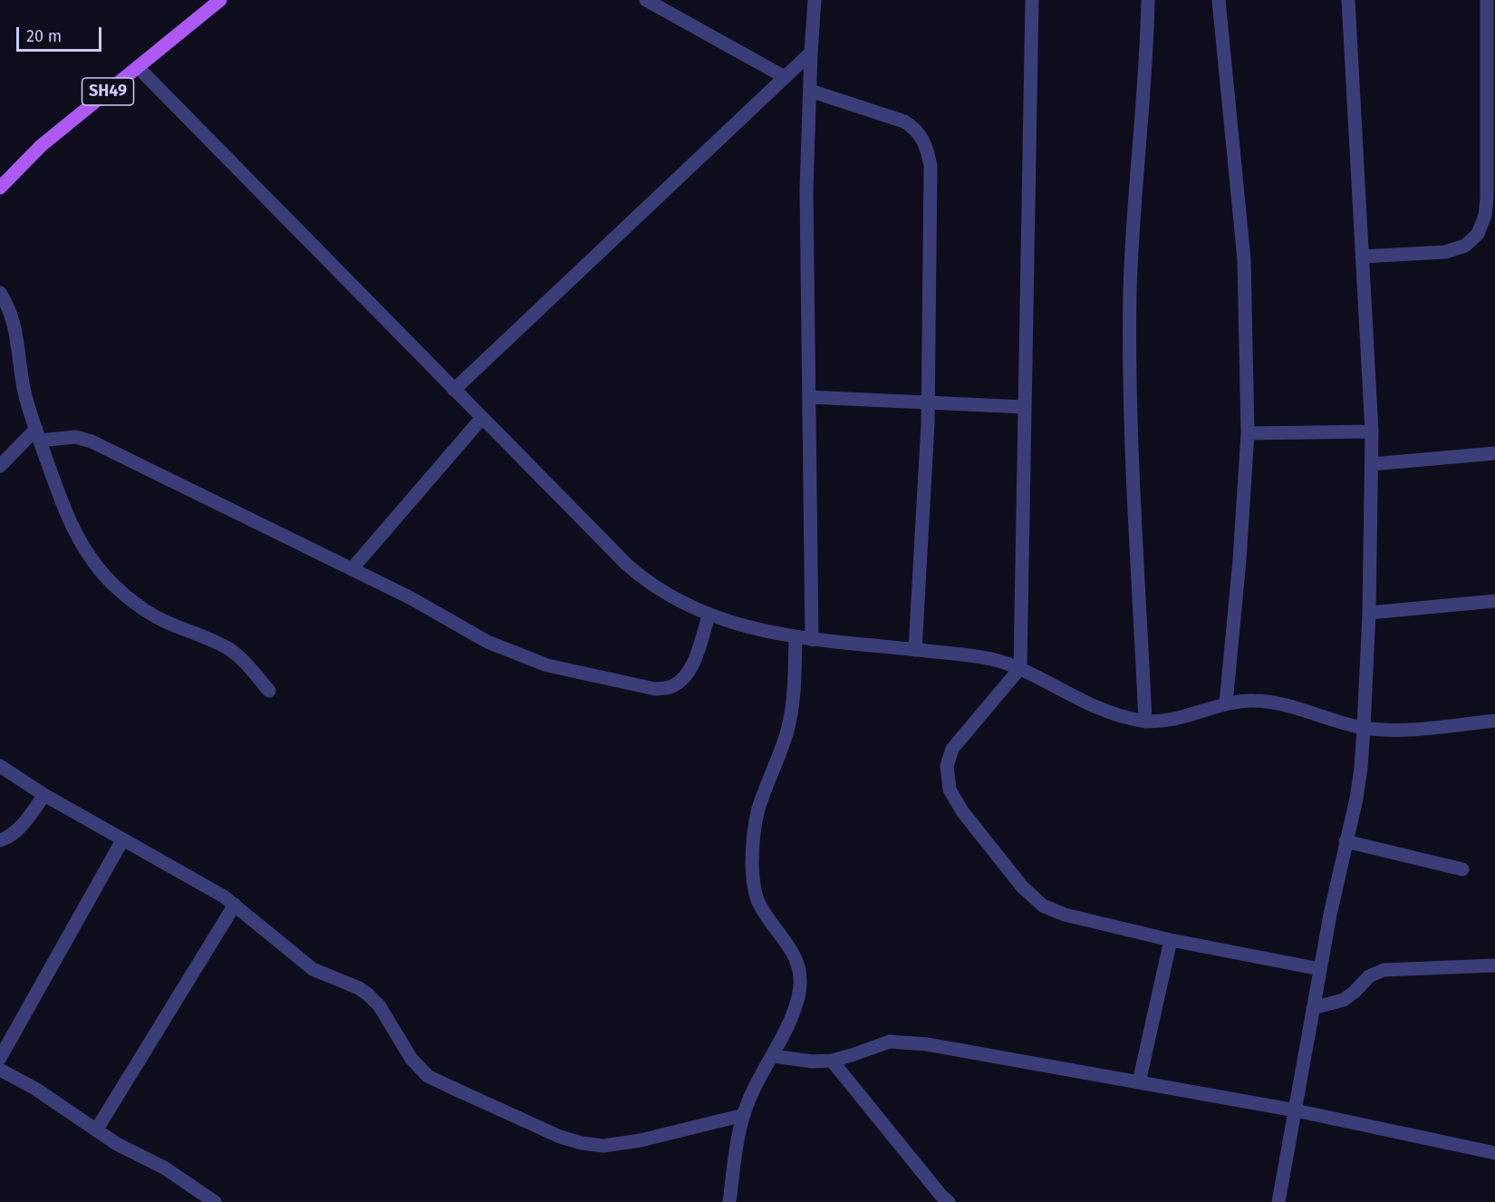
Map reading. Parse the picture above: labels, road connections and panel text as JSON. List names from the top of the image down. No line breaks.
{"streets":{"main road":["SH49"]},"scale_bar":"20 m"}
